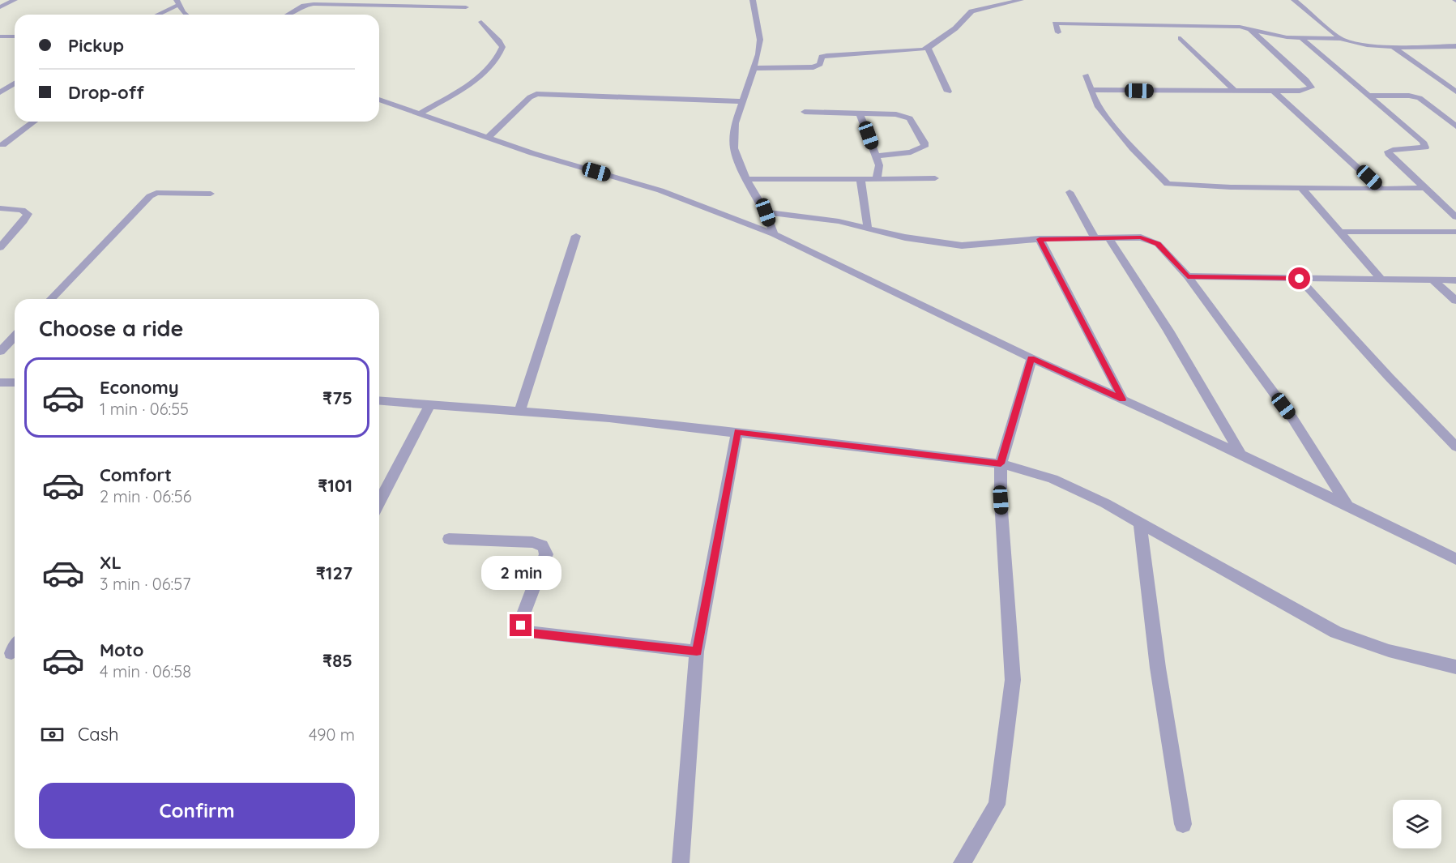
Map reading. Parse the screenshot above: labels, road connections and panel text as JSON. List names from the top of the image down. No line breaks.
{"page":{"banner":["Pickup","Drop-off"],"heading":"Choose a ride","list":[{"name":"Economy","note":"1 min · 06:55","value":"₹75"},{"name":"Comfort","note":"2 min · 06:56","value":"₹101"},{"name":"XL","note":"3 min · 06:57","value":"₹127"},{"name":"Moto","note":"4 min · 06:58","value":"₹85"}],"bubble":"2 min","pay":["Cash","490 m"],"buttons":"Confirm"}}
